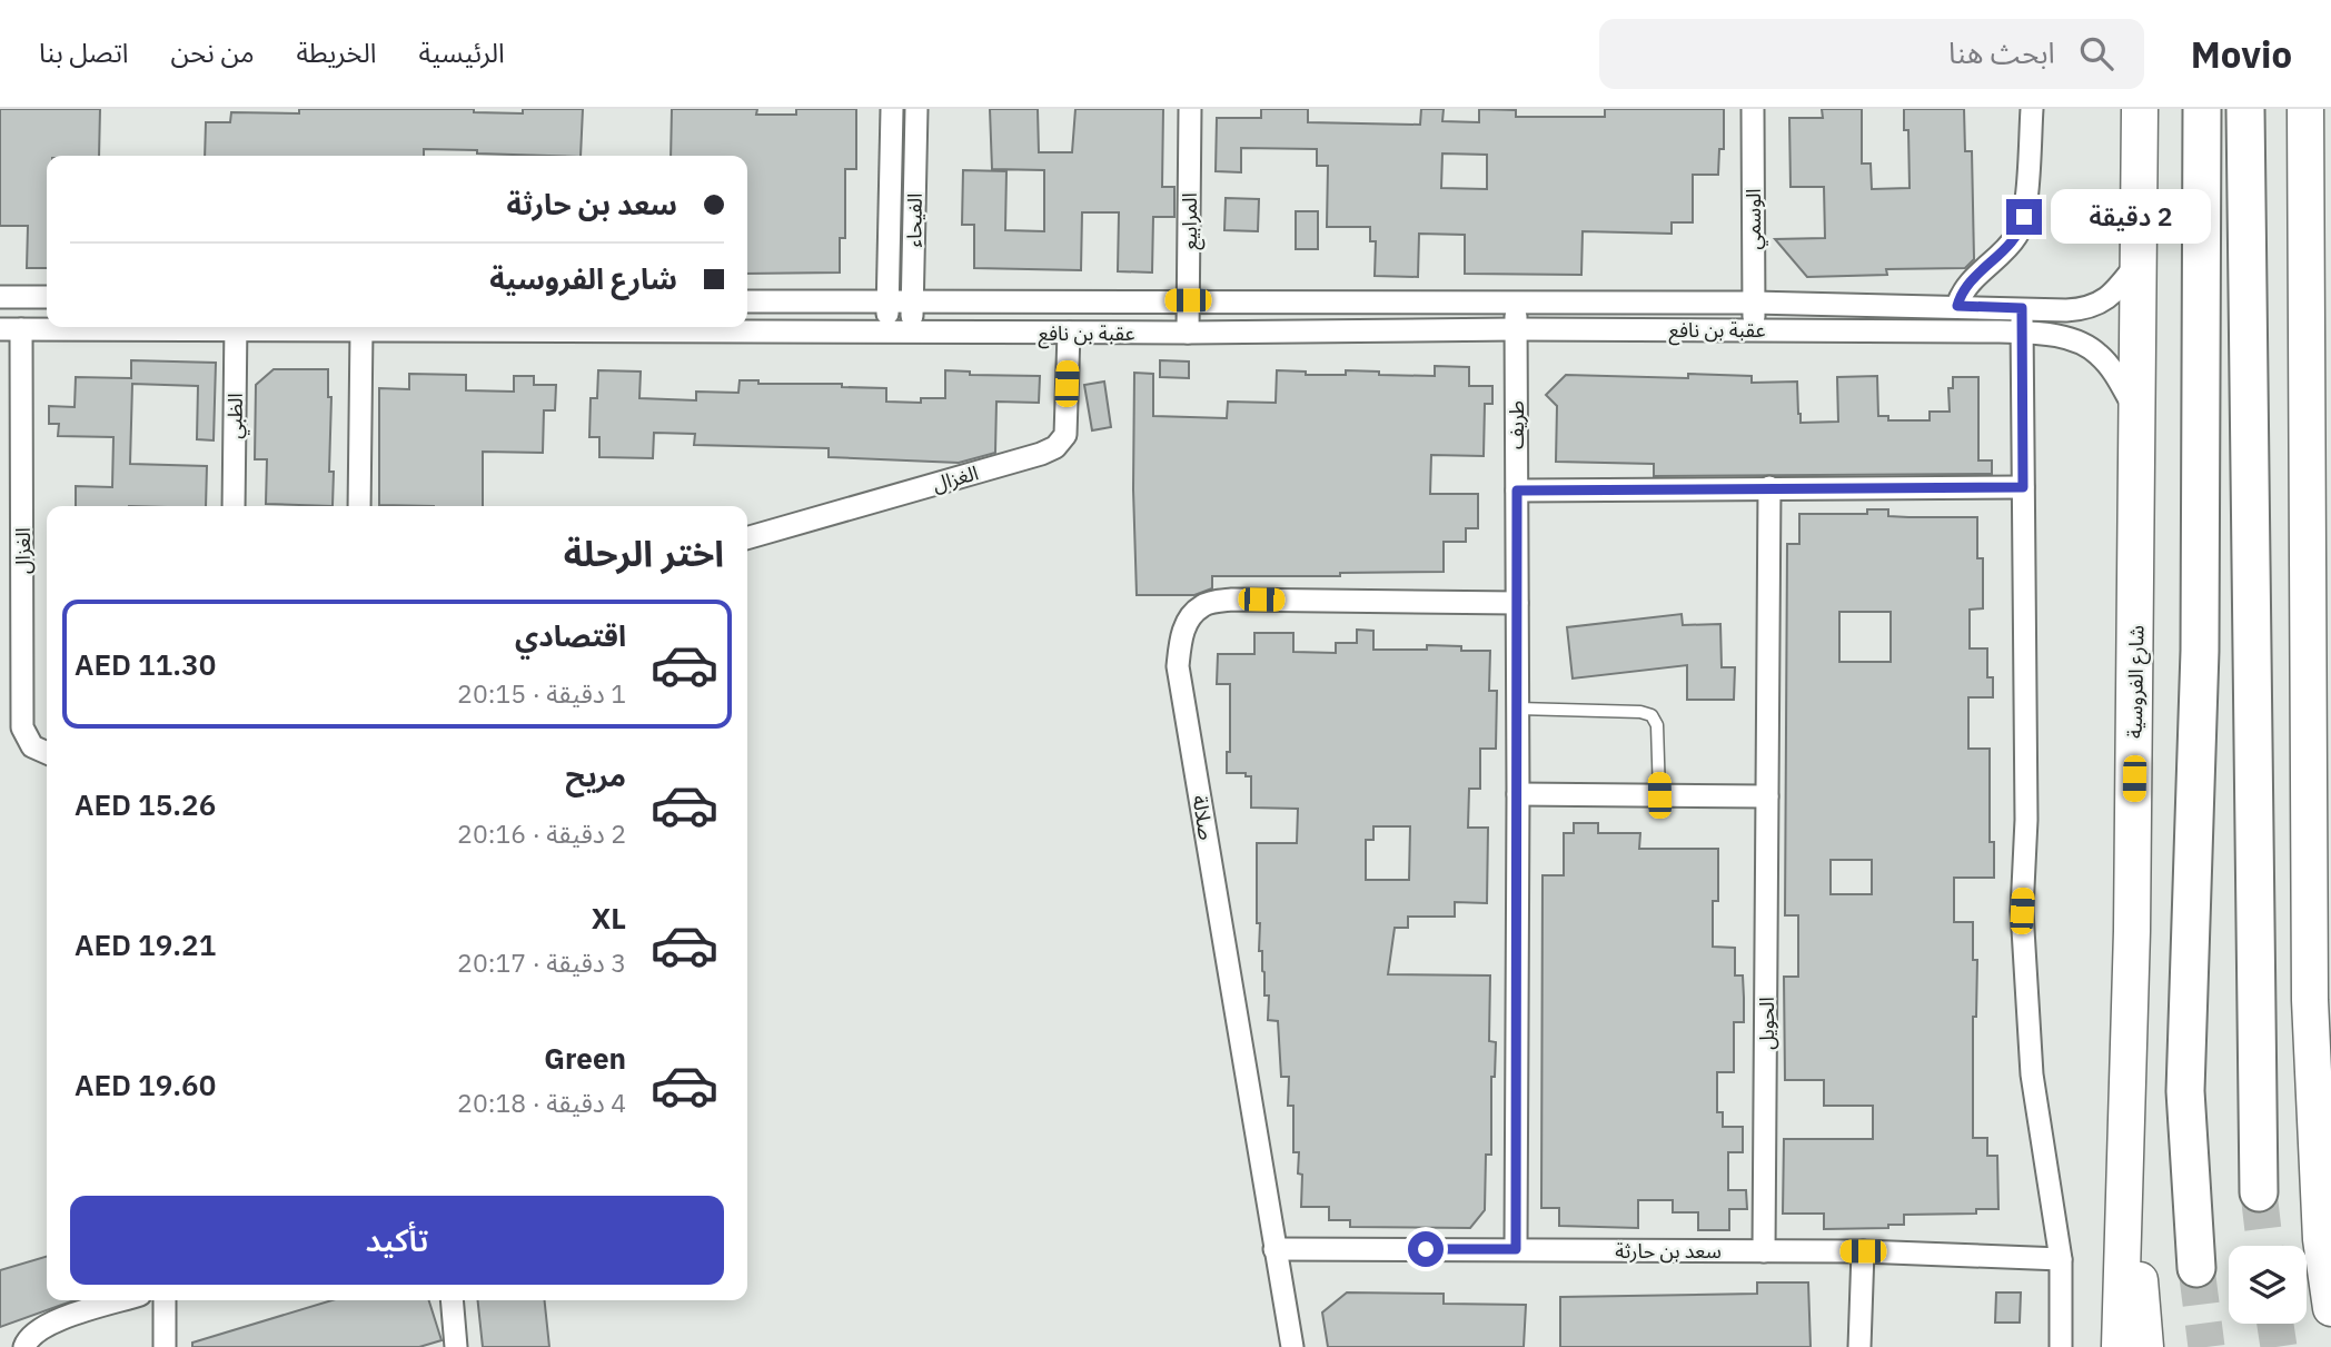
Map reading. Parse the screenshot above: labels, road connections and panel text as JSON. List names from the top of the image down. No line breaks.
{"streets":{"main road":["شارع الفروسية"],"street":["الوسمي","الفيحاء","المرابيع","عقبة بن نافع","الظبي","طريف","الغزال","صلالة","الحويل","سعد بن حارثة"]},"crossings":[["الوسمي","عقبة بن نافع"],["الفيحاء","عقبة بن نافع"],["المرابيع","عقبة بن نافع"],["عقبة بن نافع","طريف"],["عقبة بن نافع","الغزال"],["عقبة بن نافع","شارع الفروسية"],["طريف","صلالة"],["طريف","سعد بن حارثة"],["صلالة","سعد بن حارثة"],["الحويل","سعد بن حارثة"]],"page":{"header":"Movio","search":"ابحث هنا","nav":["الرئيسية","الخريطة","من نحن","اتصل بنا"],"banner":["سعد بن حارثة","شارع الفروسية"],"bubble":"2 دقيقة","heading":"اختر الرحلة","list":[{"name":"اقتصادي","note":"1 دقيقة · 20:15","value":"AED 11.30"},{"name":"مريح","note":"2 دقيقة · 20:16","value":"AED 15.26"},{"name":"XL","note":"3 دقيقة · 20:17","value":"AED 19.21"},{"name":"Green","note":"4 دقيقة · 20:18","value":"AED 19.60"}],"buttons":"تأكيد"}}
